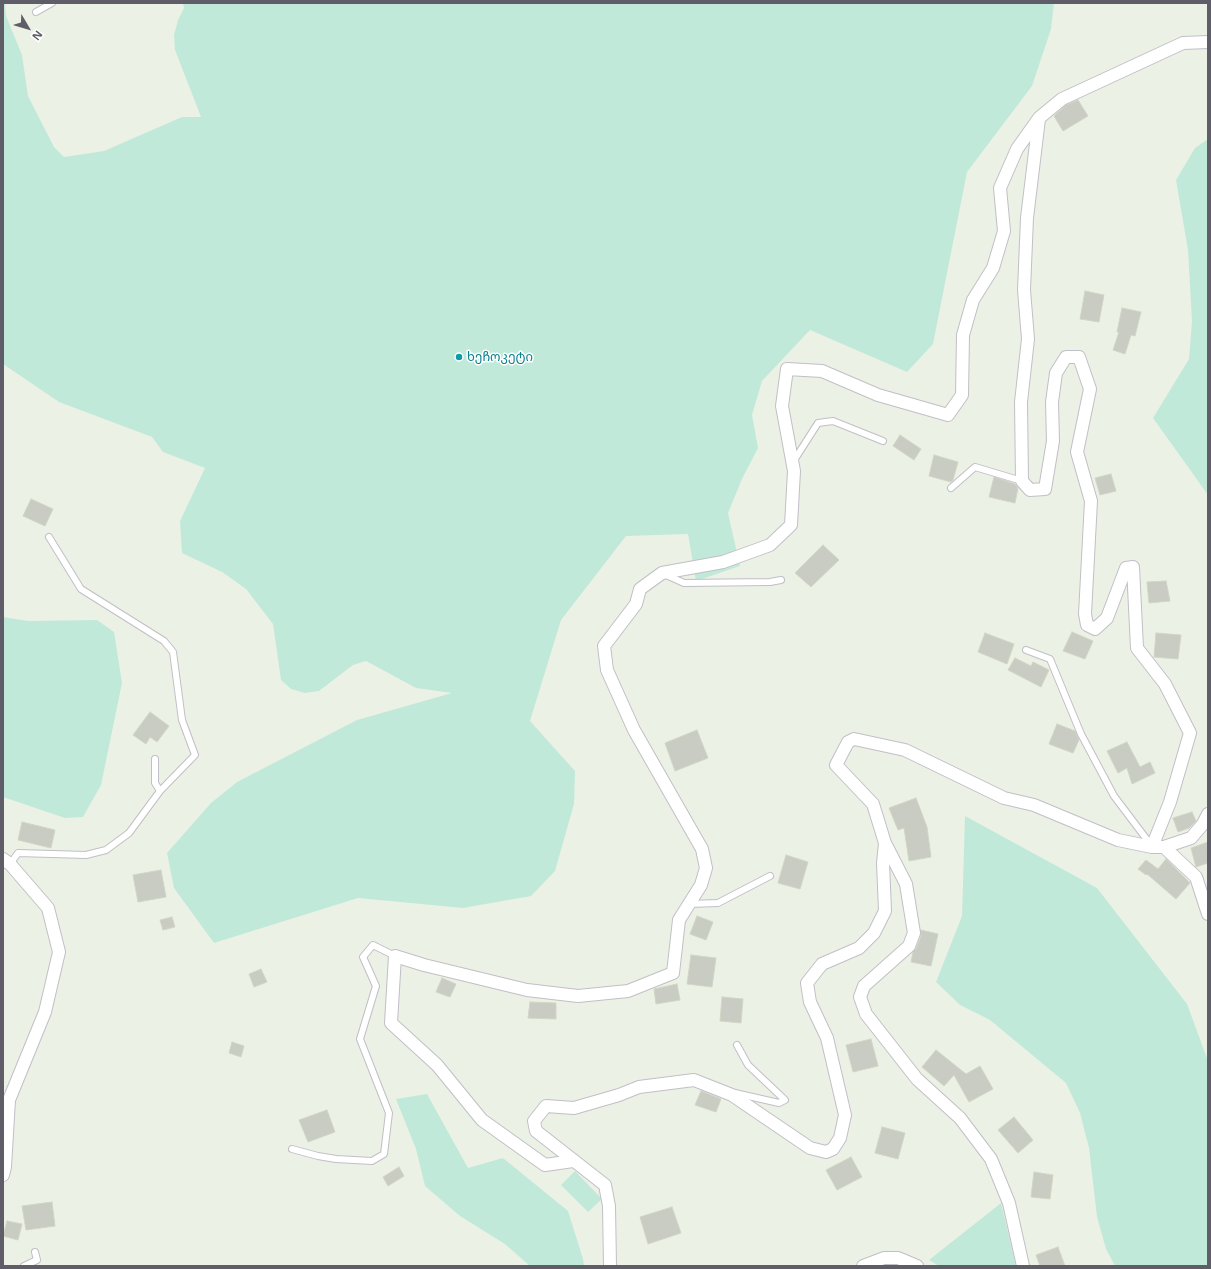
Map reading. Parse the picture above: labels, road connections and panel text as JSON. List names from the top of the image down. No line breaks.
{"places":["ხეჩოკეტი"],"north":"bottom right"}
